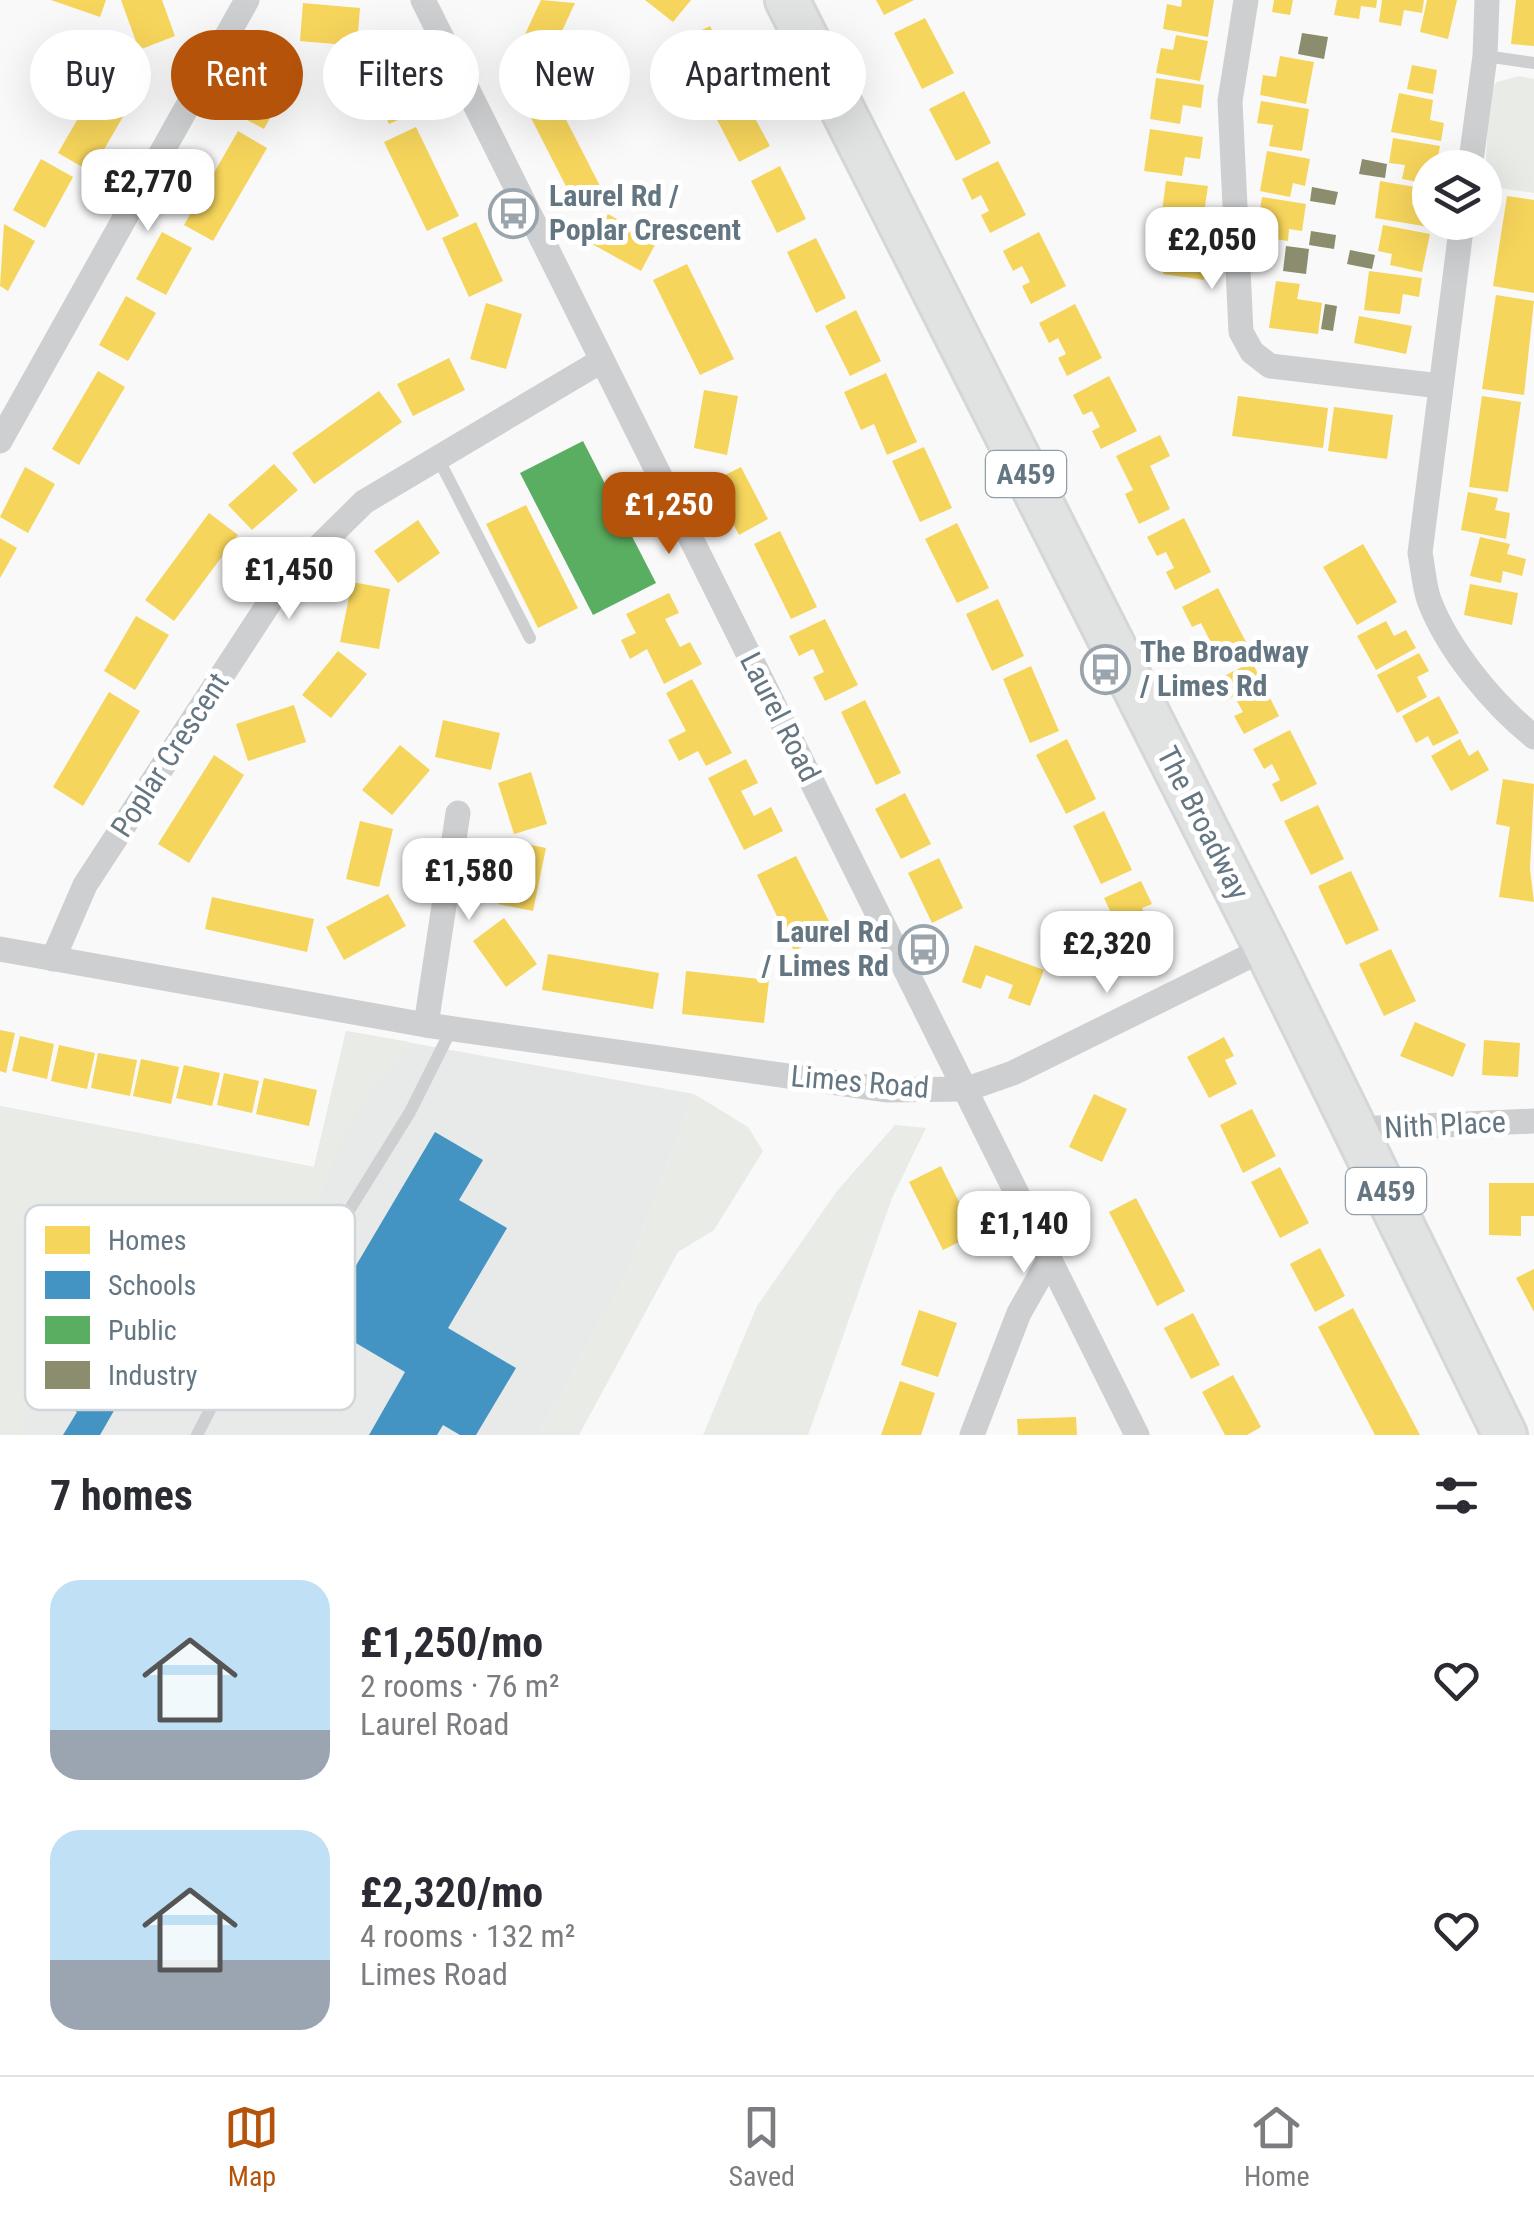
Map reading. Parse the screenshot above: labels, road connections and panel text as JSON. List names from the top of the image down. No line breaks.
{"streets":{"main road":["A459","The Broadway"],"street":["Laurel Road","Poplar Crescent","Limes Road","Nith Place"]},"crossings":[["Laurel Road","Poplar Crescent"],["Laurel Road","Limes Road"],["Poplar Crescent","Limes Road"],["The Broadway","Limes Road"],["The Broadway","Nith Place"]],"places":{"bus stop":["Laurel Rd / Poplar Crescent","The Broadway / Limes Rd","Laurel Rd / Limes Rd"]},"legend":["Homes","Schools","Public","Industry"],"page":{"chip":["Buy","Rent","Filters","New","Apartment"],"price":["£2,770","£2,050","£1,250","£1,450","£1,580","£2,320","£1,140"],"heading":"7 homes","list":[{"name":"£1,250/mo","note":"2 rooms · 76 m² · Laurel Road"},{"name":"£2,320/mo","note":"4 rooms · 132 m² · Limes Road"}],"tabs":["Map","Saved","Home"]}}
